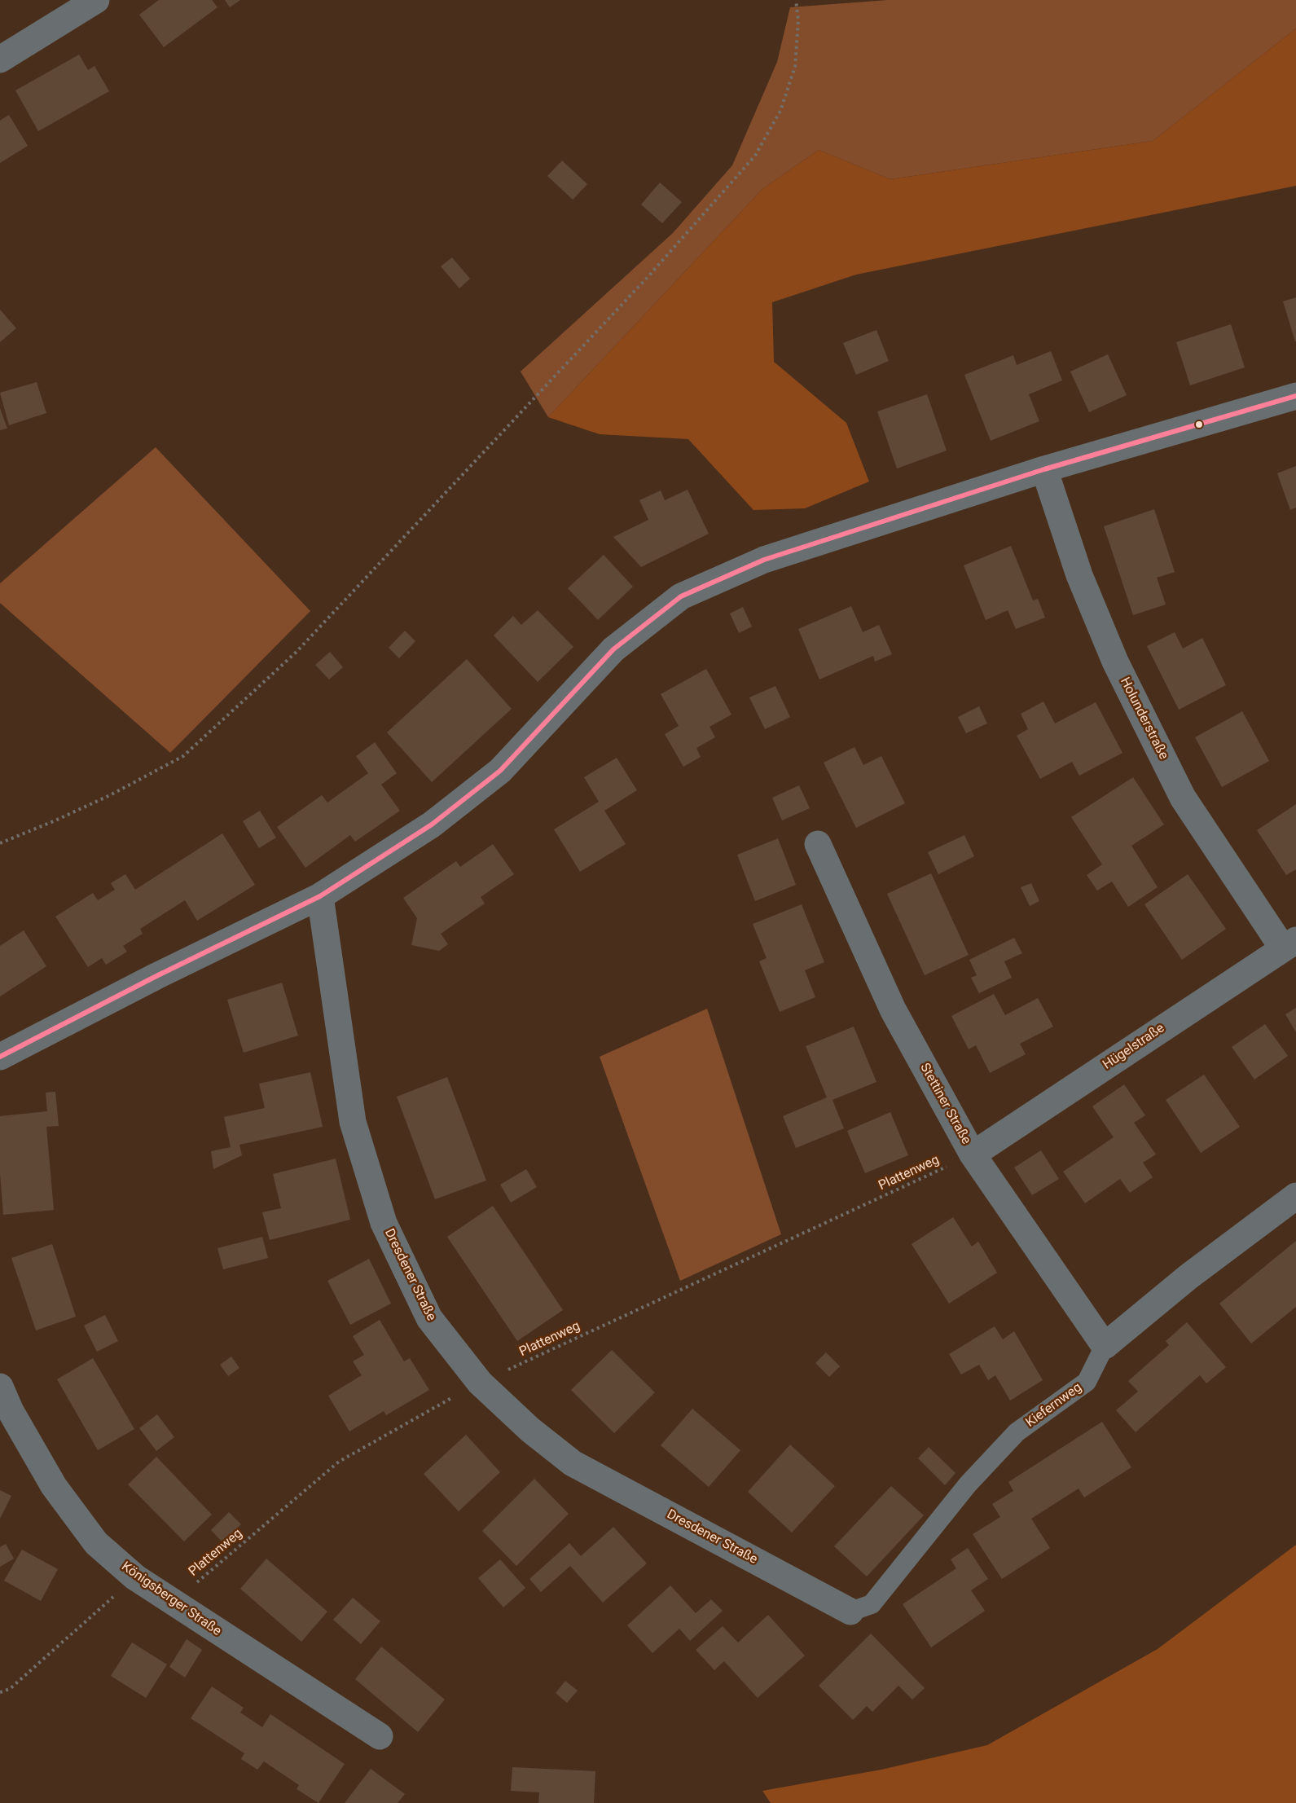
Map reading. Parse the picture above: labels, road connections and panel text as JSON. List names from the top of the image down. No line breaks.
{"streets":{"street":["Holunderstraße","Hügelstraße","Stettiner Straße","Dresdener Straße","Kiefernweg","Königsberger Straße"],"path":["Plattenweg"]},"crossings":[["Holunderstraße","Hügelstraße"],["Hügelstraße","Stettiner Straße"],["Hügelstraße","Plattenweg"],["Stettiner Straße","Plattenweg"],["Stettiner Straße","Kiefernweg"],["Plattenweg","Dresdener Straße"],["Plattenweg","Königsberger Straße"],["Dresdener Straße","Kiefernweg"]]}
